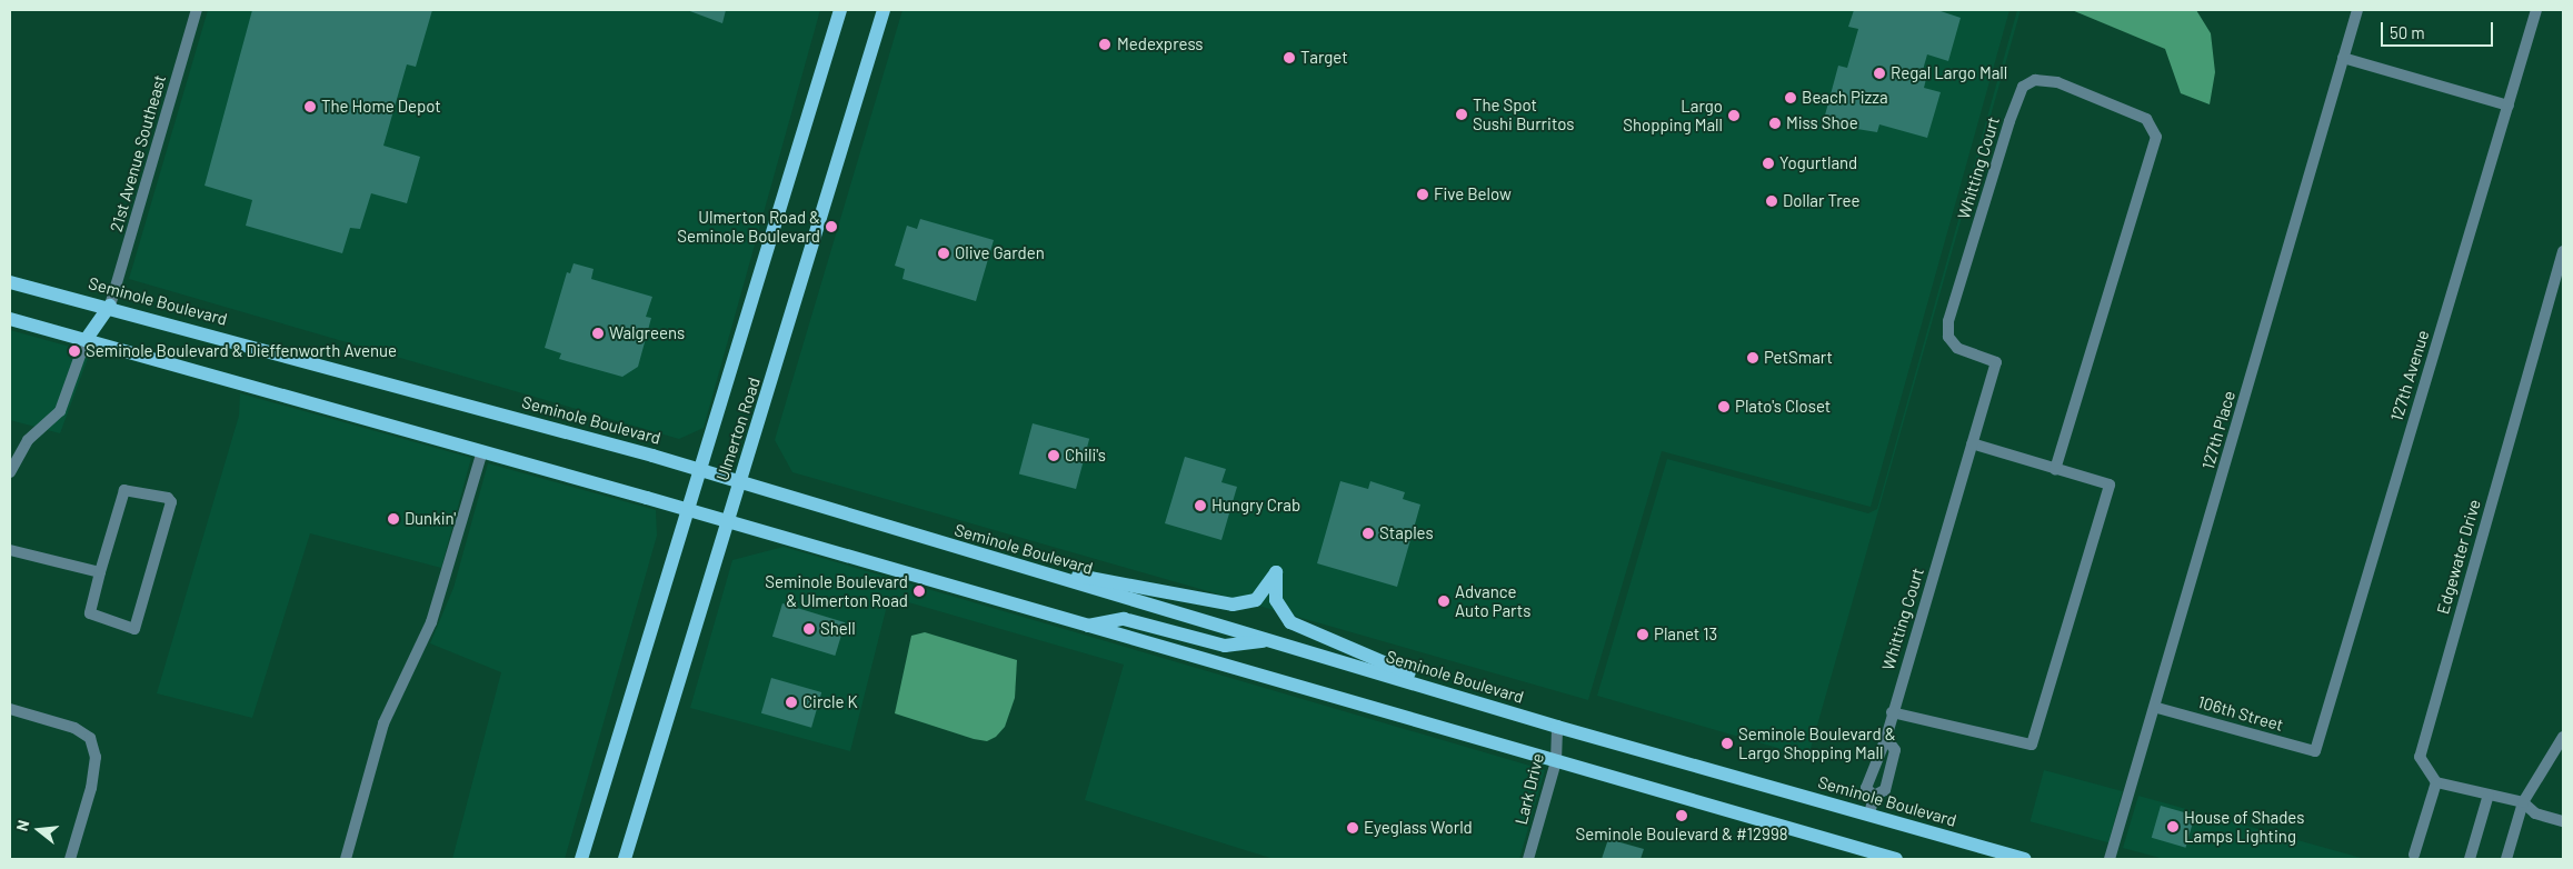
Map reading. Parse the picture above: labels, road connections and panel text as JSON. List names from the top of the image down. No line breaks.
{"streets":{"main road":["Seminole Boulevard","Ulmerton Road"],"street":["21st Avenue Southeast","Whitting Court","127th Avenue","127th Place","Edgewater Drive","106th Street","Lark Drive"]},"crossings":[["21st Avenue Southeast","Seminole Boulevard"],["Whitting Court","Seminole Boulevard"],["Seminole Boulevard","Ulmerton Road"],["Seminole Boulevard","Lark Drive"],["127th Avenue","106th Street"],["127th Place","106th Street"]],"places":["Medexpress","Target","Regal Largo Mall","Beach Pizza","The Home Depot","The Spot Sushi Burritos","Largo Shopping Mall","Miss Shoe","Yogurtland","Five Below","Dollar Tree","Ulmerton Road & Seminole Boulevard","Olive Garden","Walgreens","Seminole Boulevard & Dieffenworth Avenue","PetSmart","Plato's Closet","Chili's","Hungry Crab","Dunkin'","Staples","Seminole Boulevard & Ulmerton Road","Advance Auto Parts","Shell","Planet 13","Circle K","Seminole Boulevard & Largo Shopping Mall","Seminole Boulevard & #12998","House of Shades Lamps Lighting","Eyeglass World"],"scale_bar":"50 m","north":"left"}
